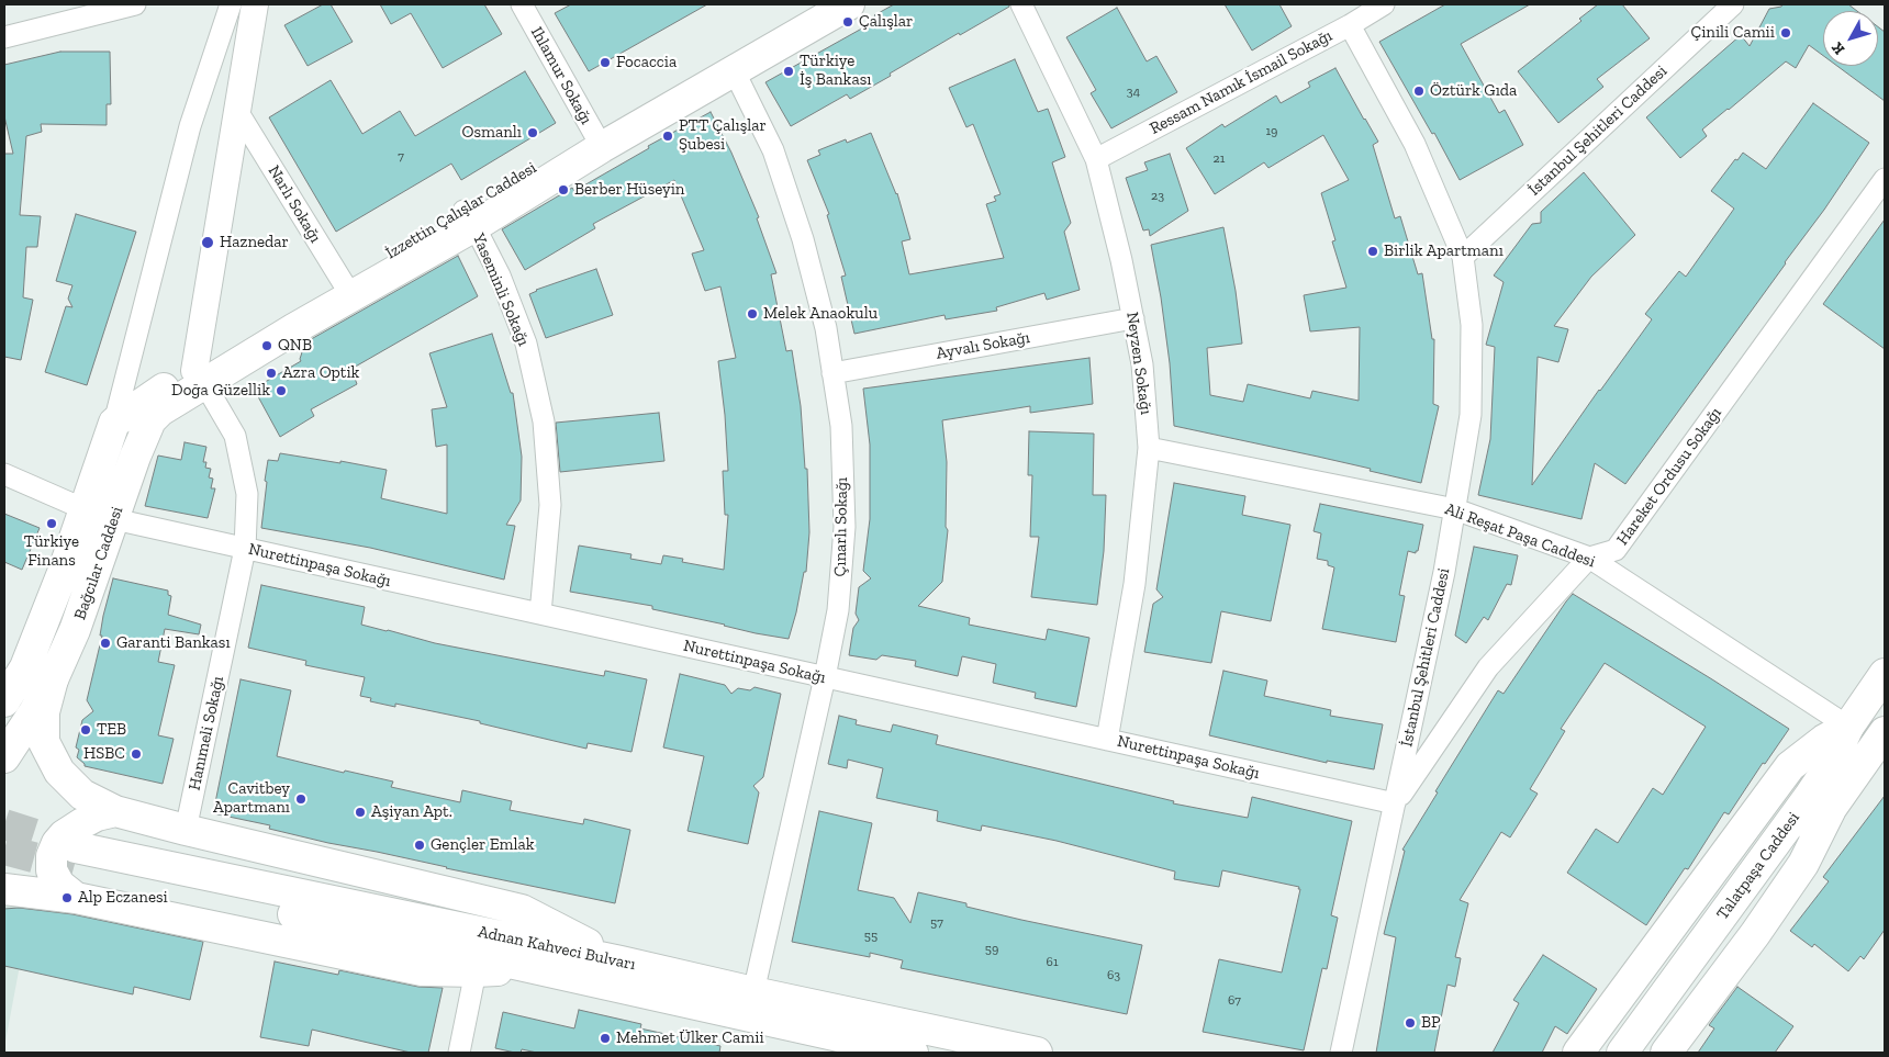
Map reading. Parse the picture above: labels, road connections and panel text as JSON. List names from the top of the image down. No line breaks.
{"streets":{"main road":["İzzettin Çalışlar Caddesi","Bağcılar Caddesi","Talatpaşa Caddesi","Adnan Kahveci Bulvarı"],"street":["Ihlamur Sokağı","Ressam Namık İsmail Sokağı","İstanbul Şehitleri Caddesi","Narlı Sokağı","Yaseminli Sokağı","Ayvalı Sokağı","Neyzen Sokağı","Hareket Ordusu Sokağı","Çınarlı Sokağı","Ali Reşat Paşa Caddesi","Nurettinpaşa Sokağı","Hanımeli Sokağı"]},"crossings":[["Ihlamur Sokağı","İzzettin Çalışlar Caddesi"],["Ressam Namık İsmail Sokağı","İstanbul Şehitleri Caddesi"],["Ressam Namık İsmail Sokağı","Neyzen Sokağı"],["İstanbul Şehitleri Caddesi","Ali Reşat Paşa Caddesi"],["İstanbul Şehitleri Caddesi","Nurettinpaşa Sokağı"],["Narlı Sokağı","İzzettin Çalışlar Caddesi"],["İzzettin Çalışlar Caddesi","Yaseminli Sokağı"],["İzzettin Çalışlar Caddesi","Çınarlı Sokağı"],["İzzettin Çalışlar Caddesi","Bağcılar Caddesi"],["İzzettin Çalışlar Caddesi","Hanımeli Sokağı"],["Yaseminli Sokağı","Nurettinpaşa Sokağı"],["Ayvalı Sokağı","Neyzen Sokağı"],["Ayvalı Sokağı","Çınarlı Sokağı"],["Neyzen Sokağı","Ali Reşat Paşa Caddesi"],["Neyzen Sokağı","Nurettinpaşa Sokağı"],["Hareket Ordusu Sokağı","Ali Reşat Paşa Caddesi"],["Çınarlı Sokağı","Nurettinpaşa Sokağı"],["Çınarlı Sokağı","Adnan Kahveci Bulvarı"],["Ali Reşat Paşa Caddesi","Talatpaşa Caddesi"],["Bağcılar Caddesi","Nurettinpaşa Sokağı"],["Bağcılar Caddesi","Hanımeli Sokağı"],["Nurettinpaşa Sokağı","Hanımeli Sokağı"]],"places":["Çalışlar","Çinili Camii","Focaccia","Türkiye İş Bankası","Öztürk Gıda","Osmanlı","PTT Çalışlar Şubesi","Berber Hüseyin","Haznedar","Birlik Apartmanı","Melek Anaokulu","QNB","Azra Optik","Doğa Güzellik","Türkiye Finans","Garanti Bankası","TEB","HSBC","Cavitbey Apartmanı","Aşiyan Apt.","Gençler Emlak","Alp Eczanesi","BP","Mehmet Ülker Camii"],"house_numbers":["34","19","7","21","23","57","55","59","61","63","67"],"north":"bottom left"}
